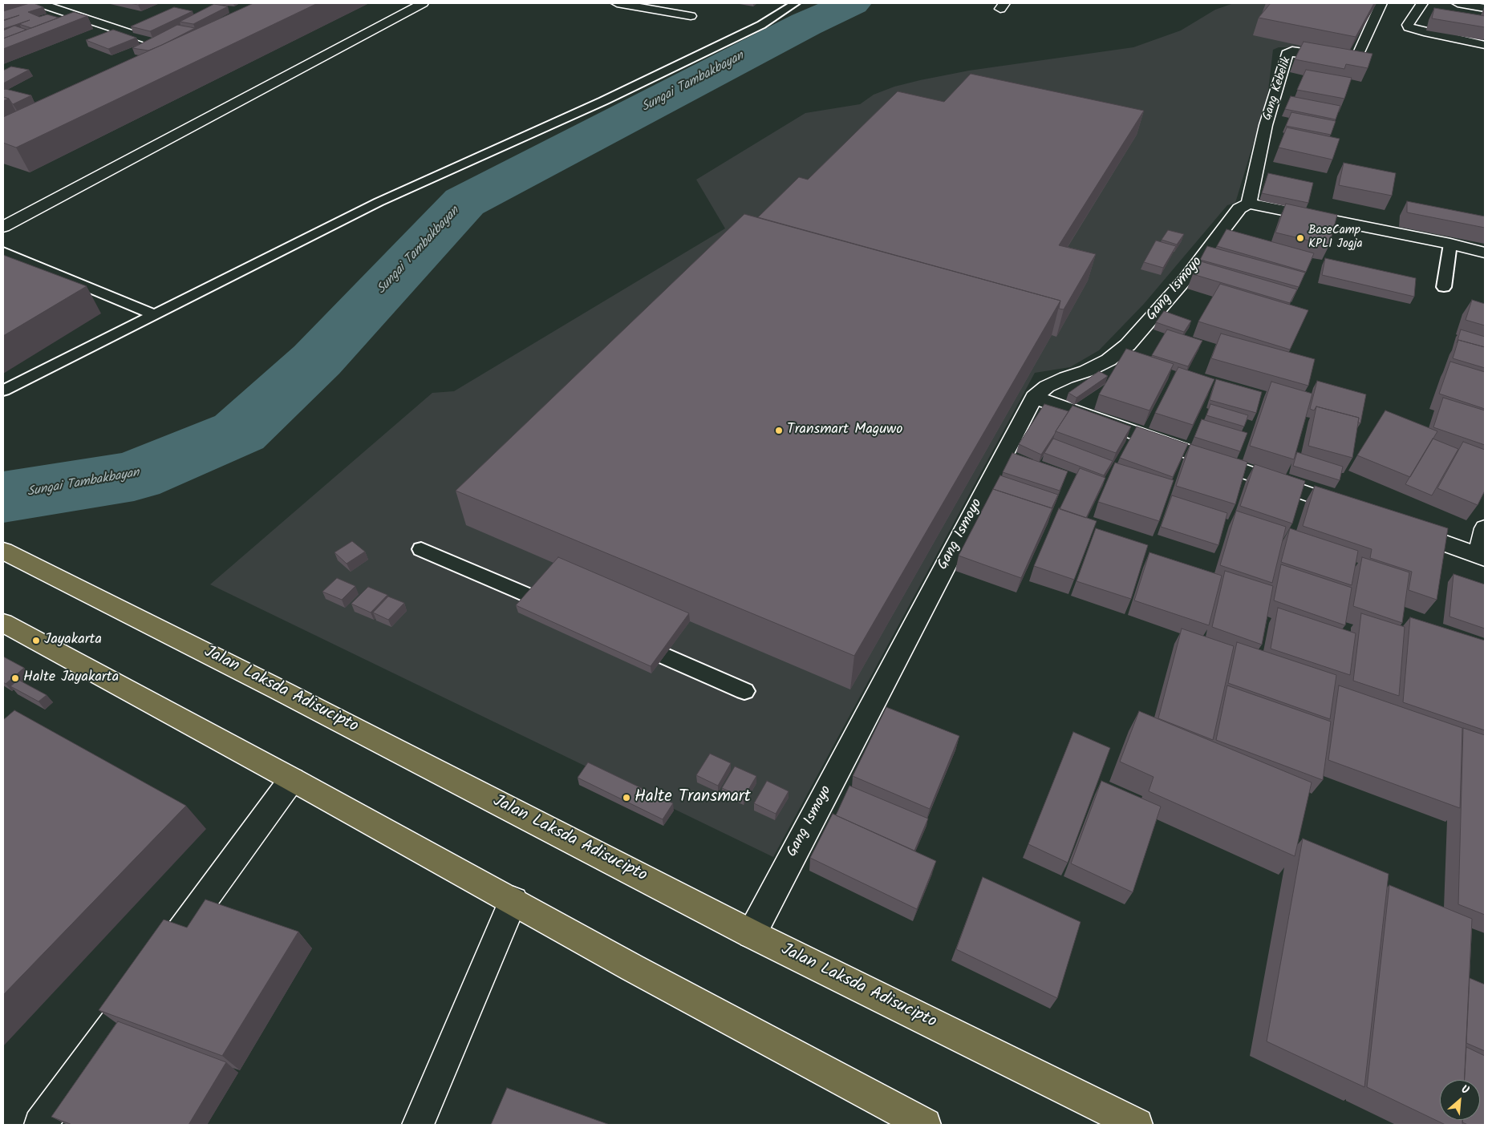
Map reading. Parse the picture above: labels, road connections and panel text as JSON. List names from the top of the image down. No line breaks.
{"streets":{"highway":["Jalan Laksda Adisucipto"],"street":["Gang Kebelik","Gang Ismoyo"]},"crossings":[["Gang Kebelik","Gang Ismoyo"],["Gang Ismoyo","Jalan Laksda Adisucipto"]],"water":["Sungai Tambakbayan"],"places":["BaseCamp KPLI Jogja","Transmart Maguwo","Jayakarta","Halte Jayakarta","Halte Transmart"],"north":"top right"}
